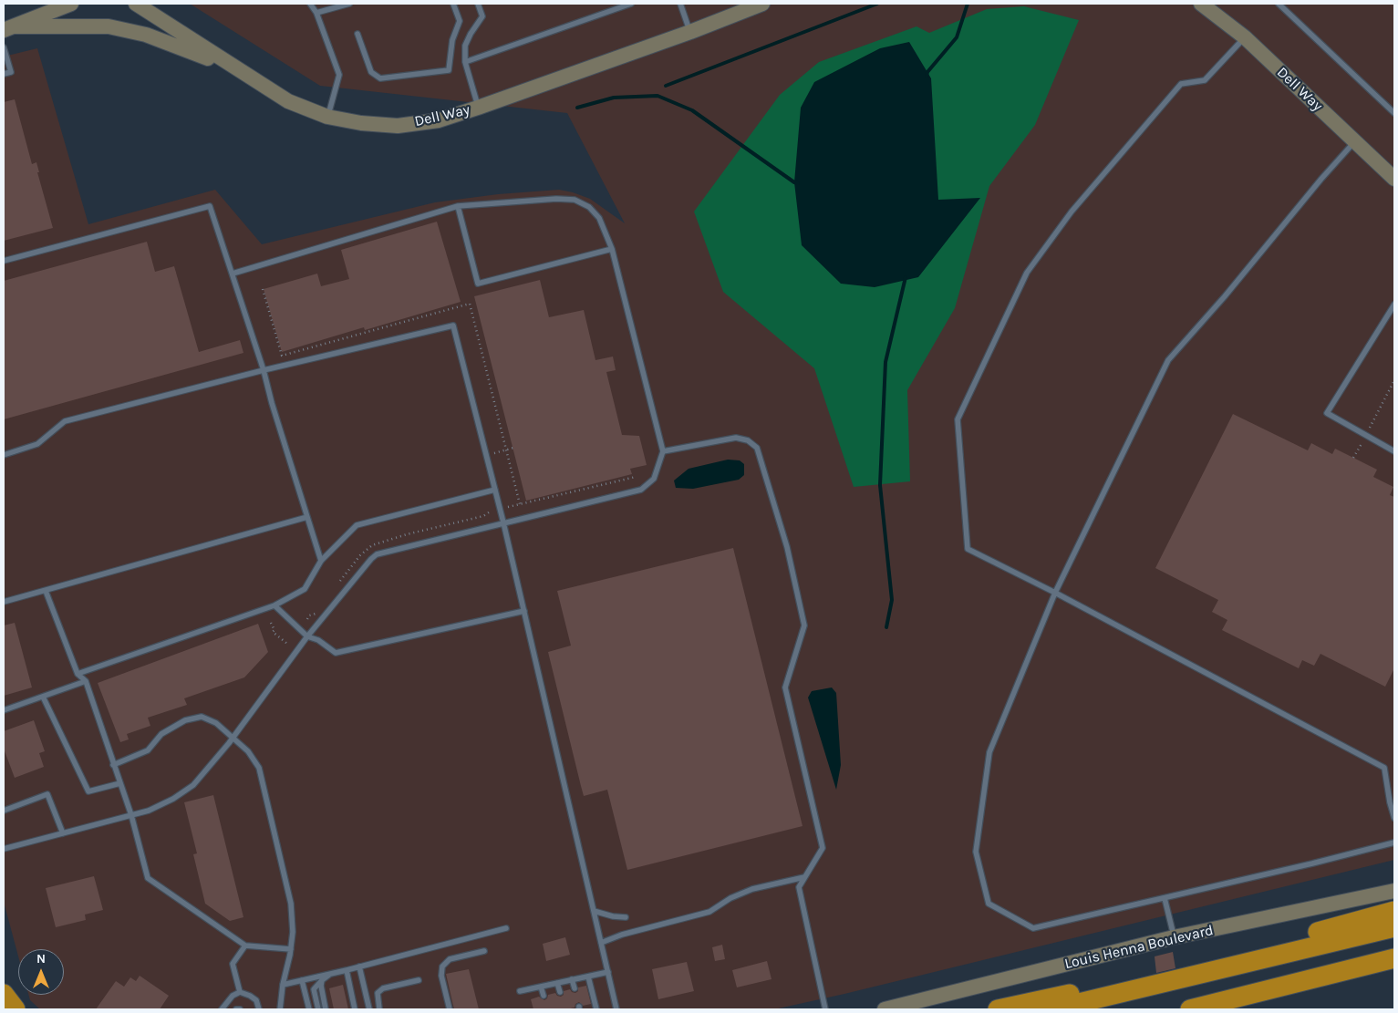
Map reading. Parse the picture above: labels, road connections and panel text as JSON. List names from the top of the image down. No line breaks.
{"streets":{"street":["Dell Way","Louis Henna Boulevard"]},"north":"top"}
